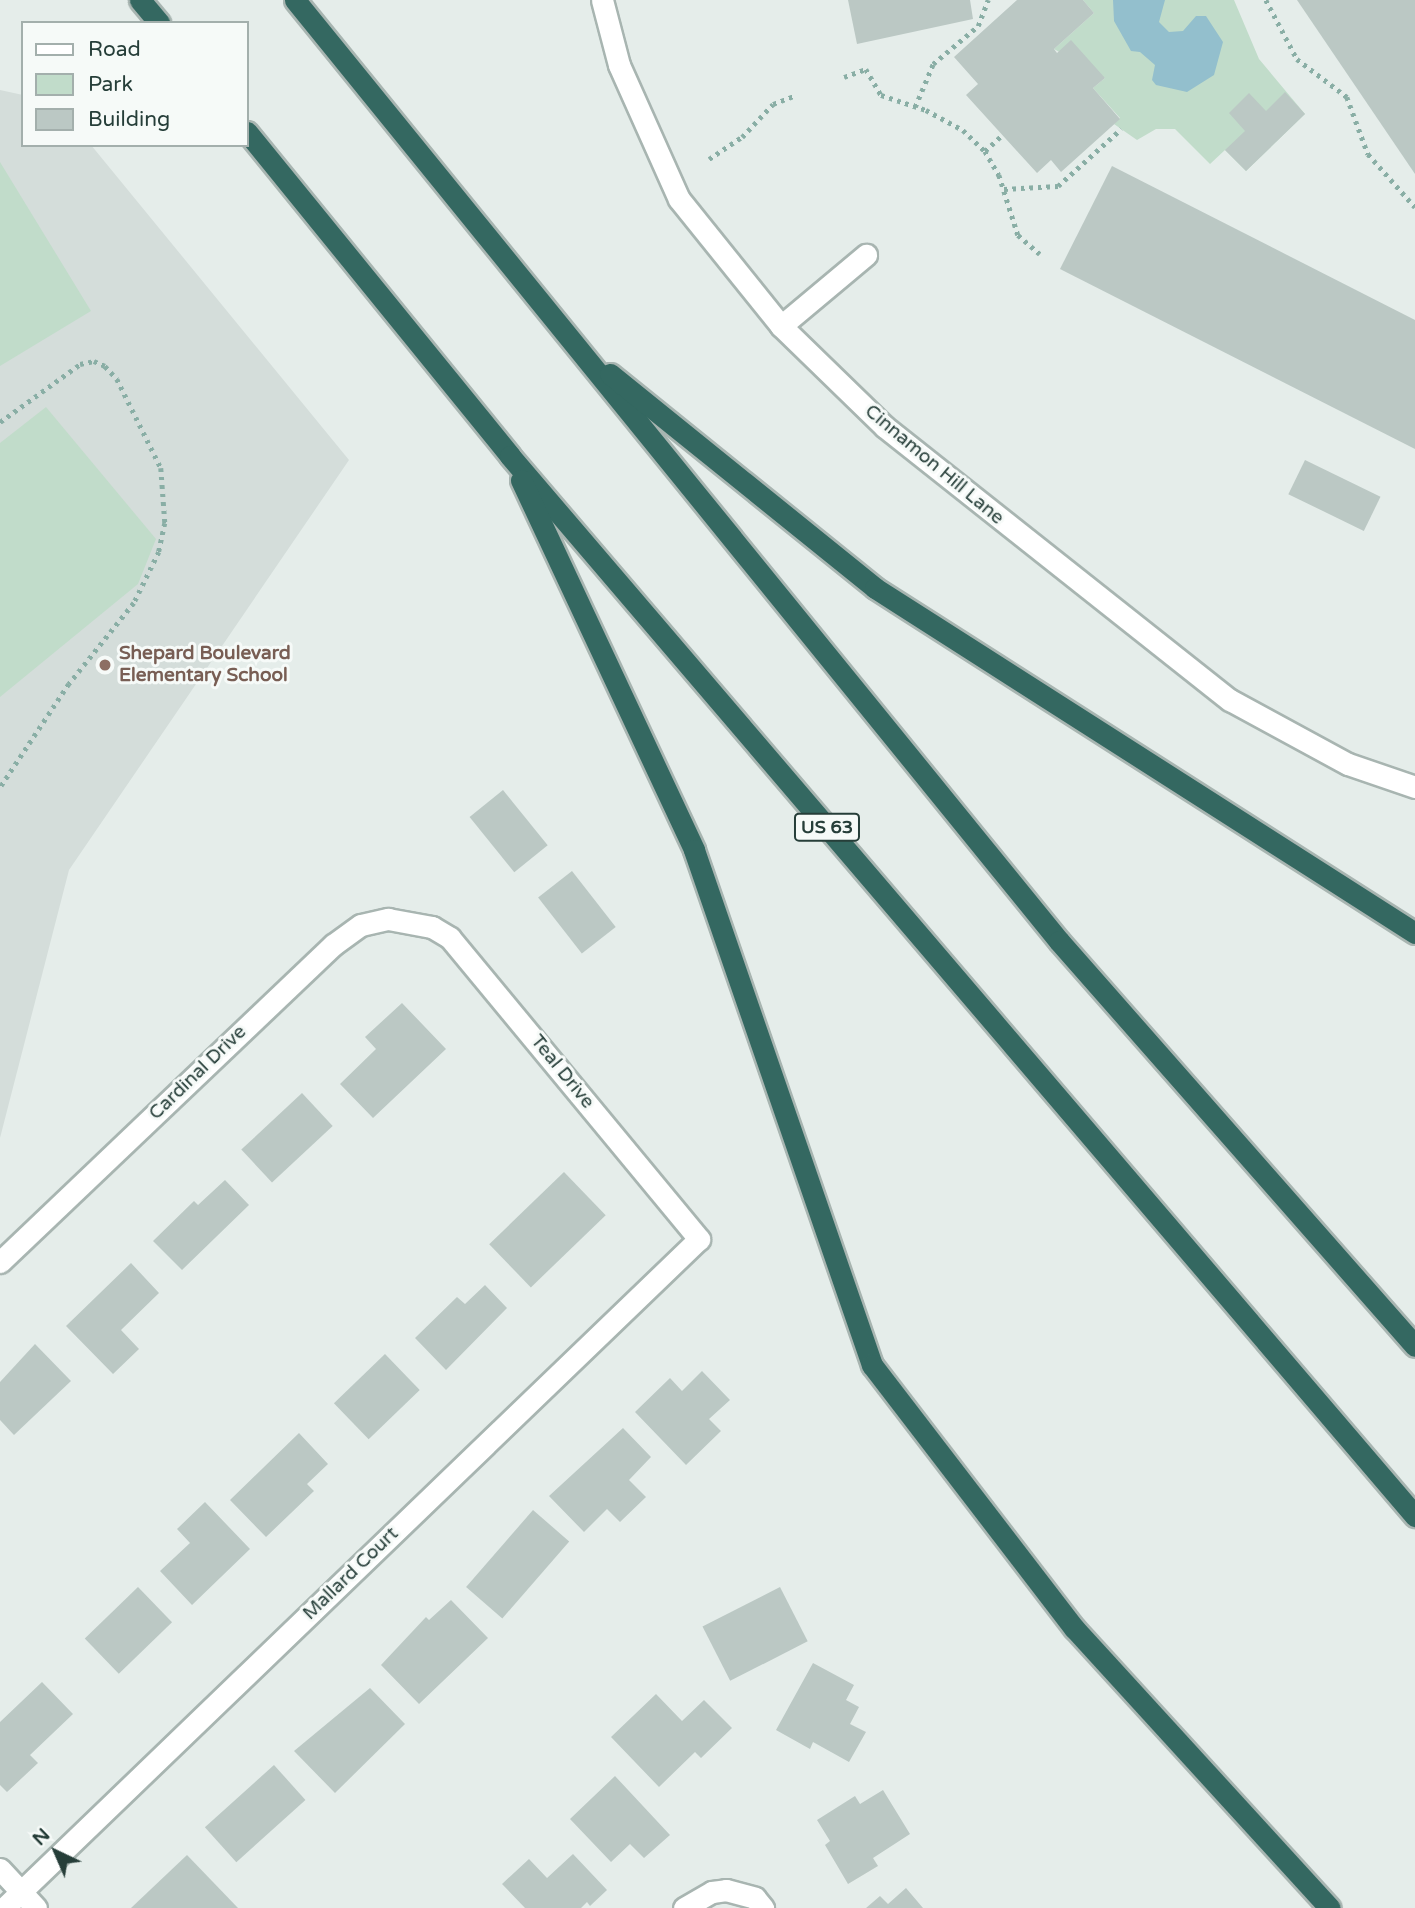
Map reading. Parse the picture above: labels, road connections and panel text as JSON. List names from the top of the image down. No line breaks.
{"streets":{"highway":["US 63"],"street":["Cinnamon Hill Lane","Teal Drive","Cardinal Drive","Mallard Court"]},"crossings":[["Teal Drive","Cardinal Drive"],["Teal Drive","Mallard Court"]],"places":["Shepard Boulevard Elementary School"],"legend":["Road","Park","Building"],"north":"top left"}
